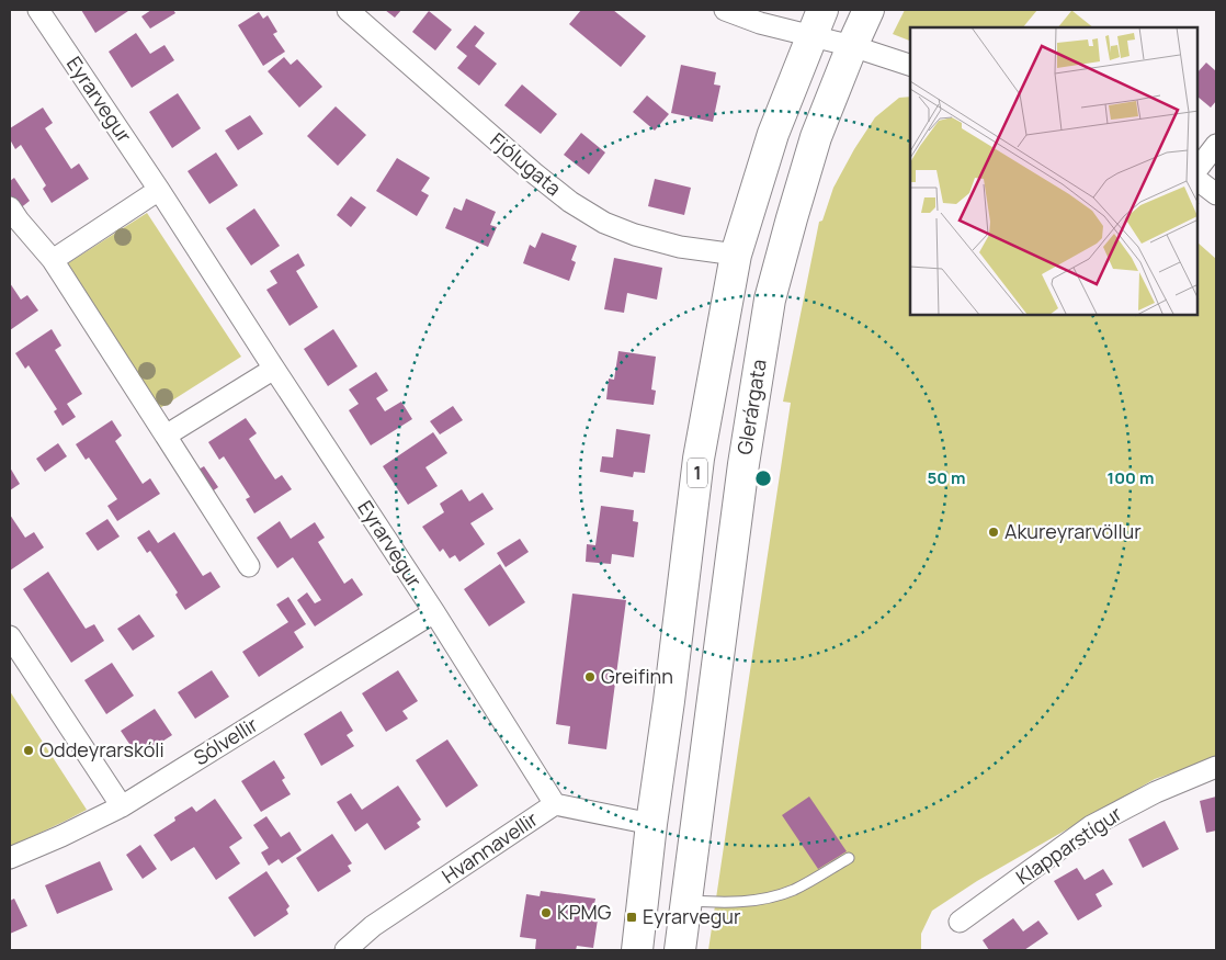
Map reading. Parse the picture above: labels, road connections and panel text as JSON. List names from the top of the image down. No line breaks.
{"streets":{"highway":["Glerárgata","1"],"street":["Eyrarvegur","Fjólugata","Sólvellir","Klapparstígur","Hvannavellir"]},"crossings":[["Eyrarvegur","Sólvellir"],["Eyrarvegur","Hvannavellir"],["Fjólugata","1"],["1","Hvannavellir"]],"places":{"other":["Akureyrarvöllur","Greifinn","Oddeyrarskóli","KPMG"],"transit":["Eyrarvegur"]},"rings":["50 m","100 m"]}
